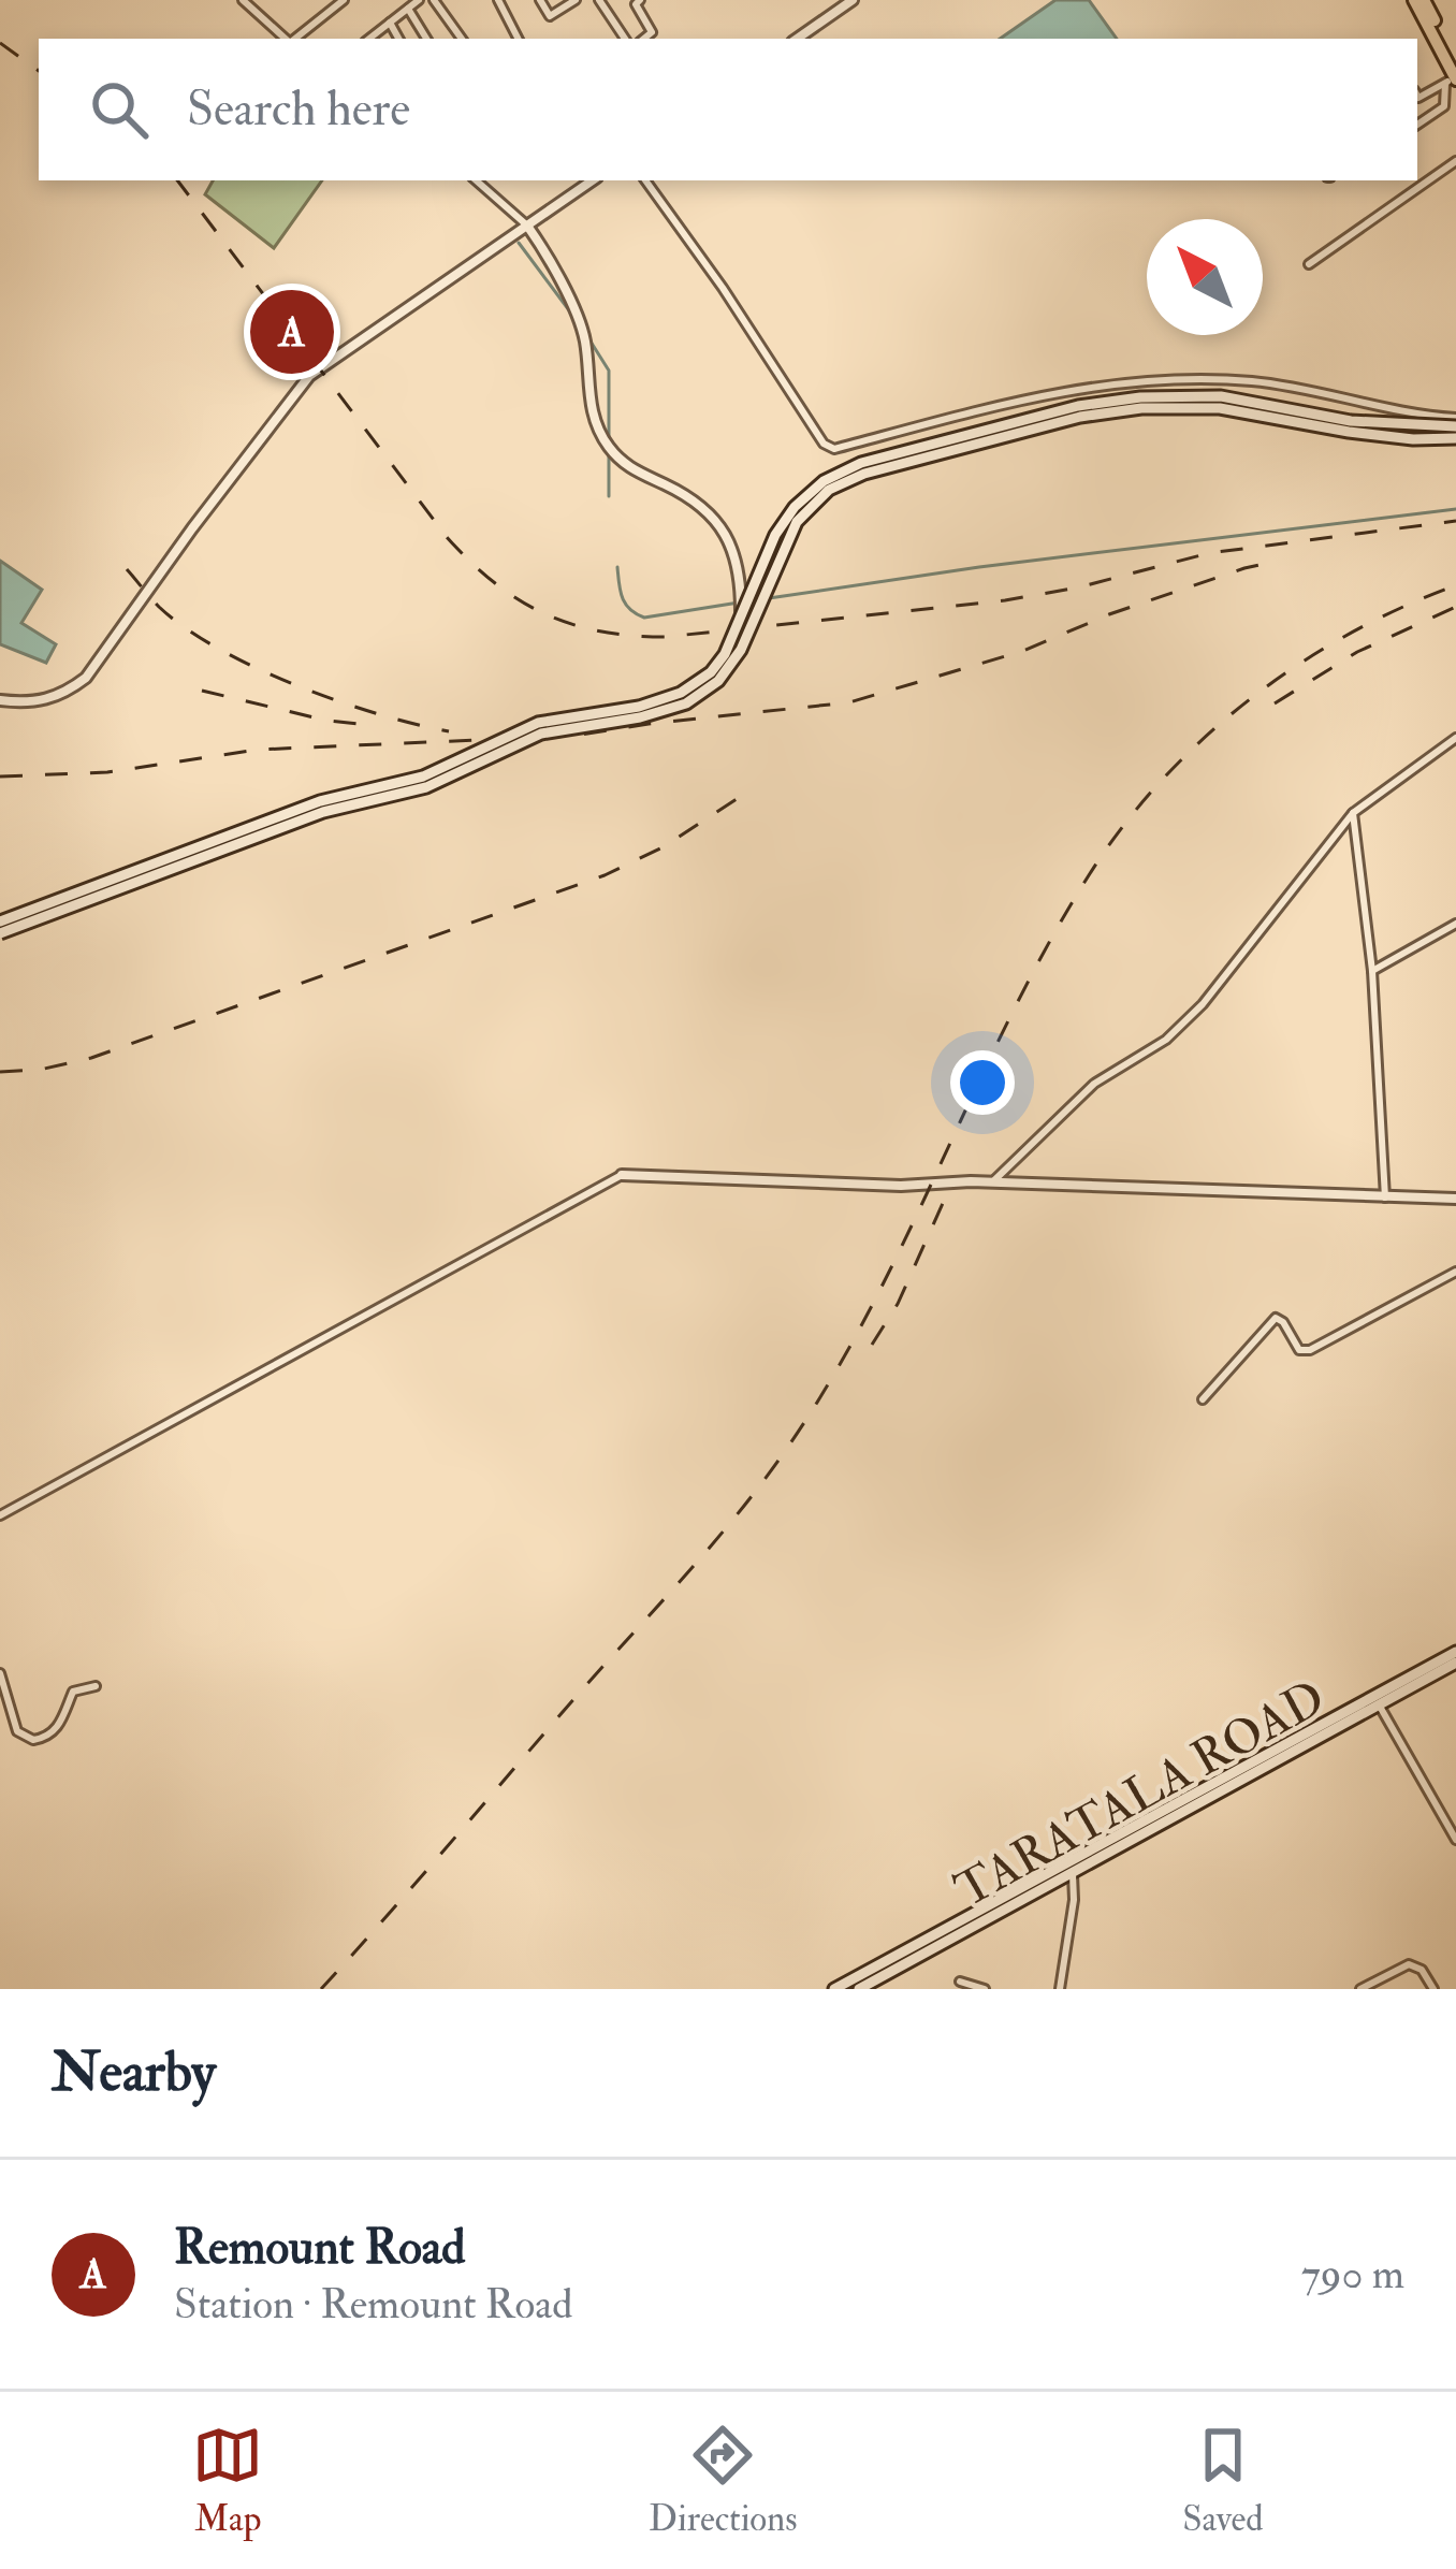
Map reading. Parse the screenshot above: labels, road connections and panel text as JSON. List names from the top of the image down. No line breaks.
{"streets":{"main road":["TARATALA ROAD"]},"north":"top left","page":{"search":"Search here","pins":"A","heading":"Nearby","list":[{"mark":"A","name":"Remount Road","note":"Station · Remount Road","value":"790 m"}],"nav":["Map","Directions","Saved"]}}
